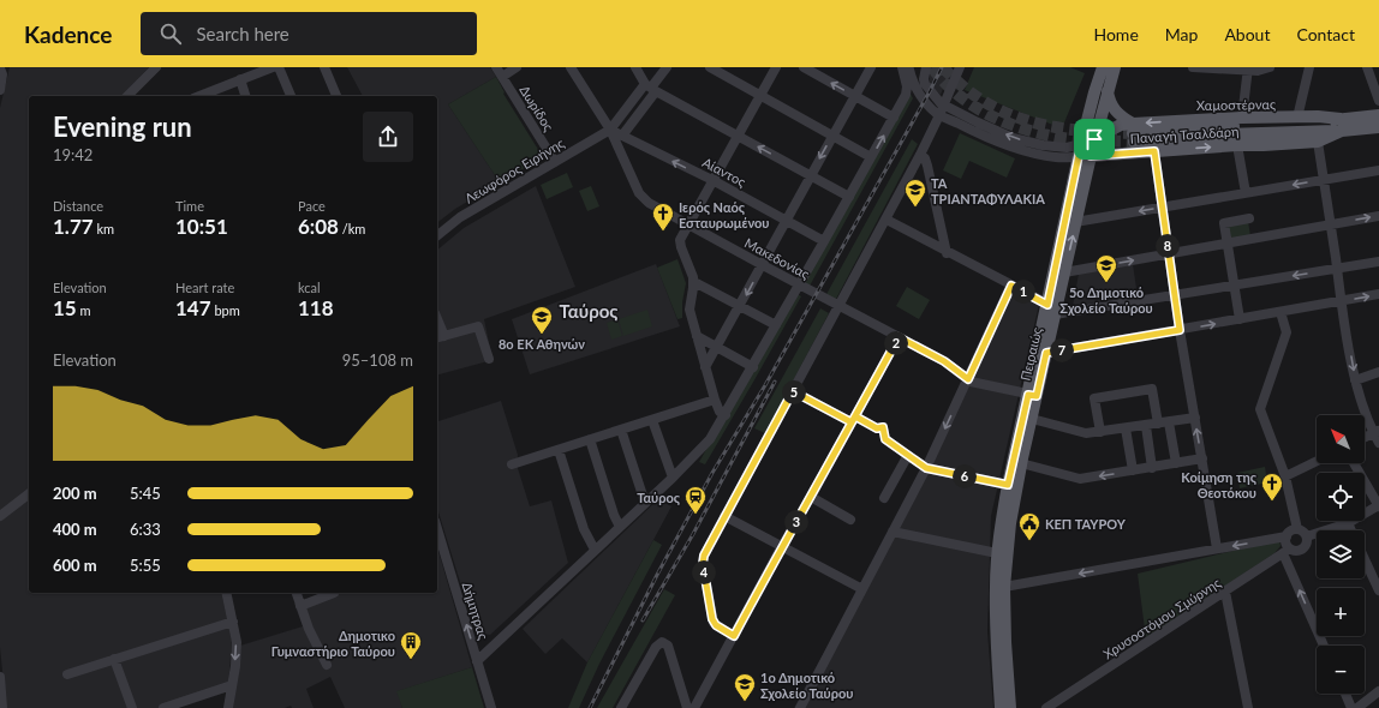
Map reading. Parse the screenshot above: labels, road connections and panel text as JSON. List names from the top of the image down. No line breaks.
{"streets":{"main road":["Χαμοστέρνας","Παναγή Τσαλδάρη","Πειραιώς"],"street":["Δωρίδος","Λεωφόρος Ειρήνης","Αίαντος","Μακεδονίας","Δήμητρας","Χρυσοστόμου Σμύρνης"]},"crossings":[["Χαμοστέρνας","Παναγή Τσαλδάρη"],["Δωρίδος","Λεωφόρος Ειρήνης"],["Παναγή Τσαλδάρη","Πειραιώς"],["Λεωφόρος Ειρήνης","Αίαντος"],["Λεωφόρος Ειρήνης","Μακεδονίας"],["Αίαντος","Μακεδονίας"],["Μακεδονίας","Πειραιώς"]],"one_way":["Δήμητρας"],"districts":["Ταύρος"],"places":{"school or university":["ΤΑ ΤΡΙΑΝΤΑΦΥΛΑΚΙΑ","5ο Δημοτικό Σχολείο Ταύρου","8ο ΕΚ Αθηνών","1ο Δημοτικό Σχολείο Ταύρου"],"church":["Ιερός Ναός Εσταυρωμένου","Κοίμηση της Θεοτόκου"],"station":["Ταύρος"],"public building":["ΚΕΠ ΤΑΥΡΟΥ"],"building":["Δημοτικο Γυμναστήριο Ταύρου"]},"north":"top left","page":{"header":"Kadence","search":"Search here","nav":["Home","Map","About","Contact"],"heading":["Evening run","19:42"],"stats":[["Distance","1.77 km"],["Time","10:51"],["Pace","6:08 /km"],["Elevation","15 m"],["Heart rate","147 bpm"],["kcal","118"]],"pins":["8","1","2","7","5","6","3","4"],"chart":["Elevation","95–108 m"],"map_buttons":["+","−"],"list":[{"name":"200 m","note":"5:45"},{"name":"400 m","note":"6:33"},{"name":"600 m","note":"5:55"}]}}
